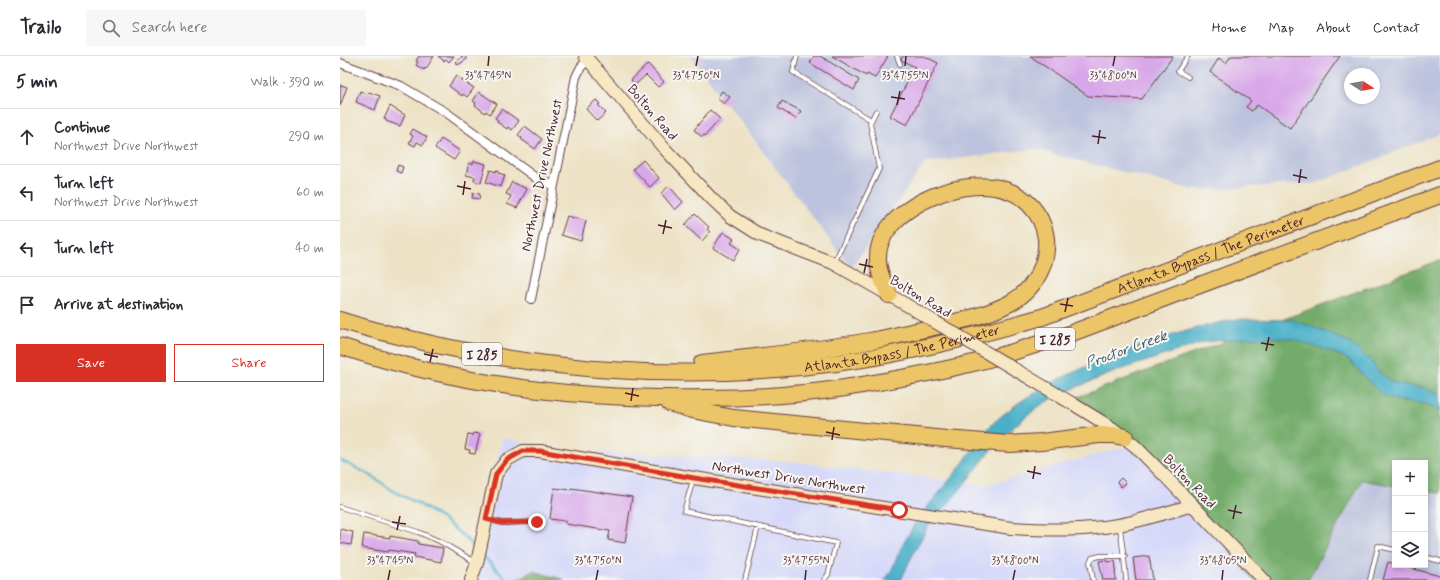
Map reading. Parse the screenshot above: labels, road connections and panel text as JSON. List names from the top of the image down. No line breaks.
{"streets":{"highway":["Atlanta Bypass / The Perimeter","I 285"],"main road":["Bolton Road","Northwest Drive Northwest"]},"crossings":[["Bolton Road","Northwest Drive Northwest"]],"water":["Proctor Creek"],"north":"right","page":{"header":"Trailo","search":"Search here","nav":["Home","Map","About","Contact"],"heading":["5 min","Walk · 390 m"],"list":[["Continue","Northwest Drive Northwest","290 m"],["Turn left","Northwest Drive Northwest","60 m"],["Turn left","40 m"],"Arrive at destination"],"buttons":["Save","Share"],"map_buttons":["+","−"]},"coordinates":["33°47'45\"N","33°47'50\"N","33°47'55\"N","33°48'00\"N","33°48'05\"N"]}
